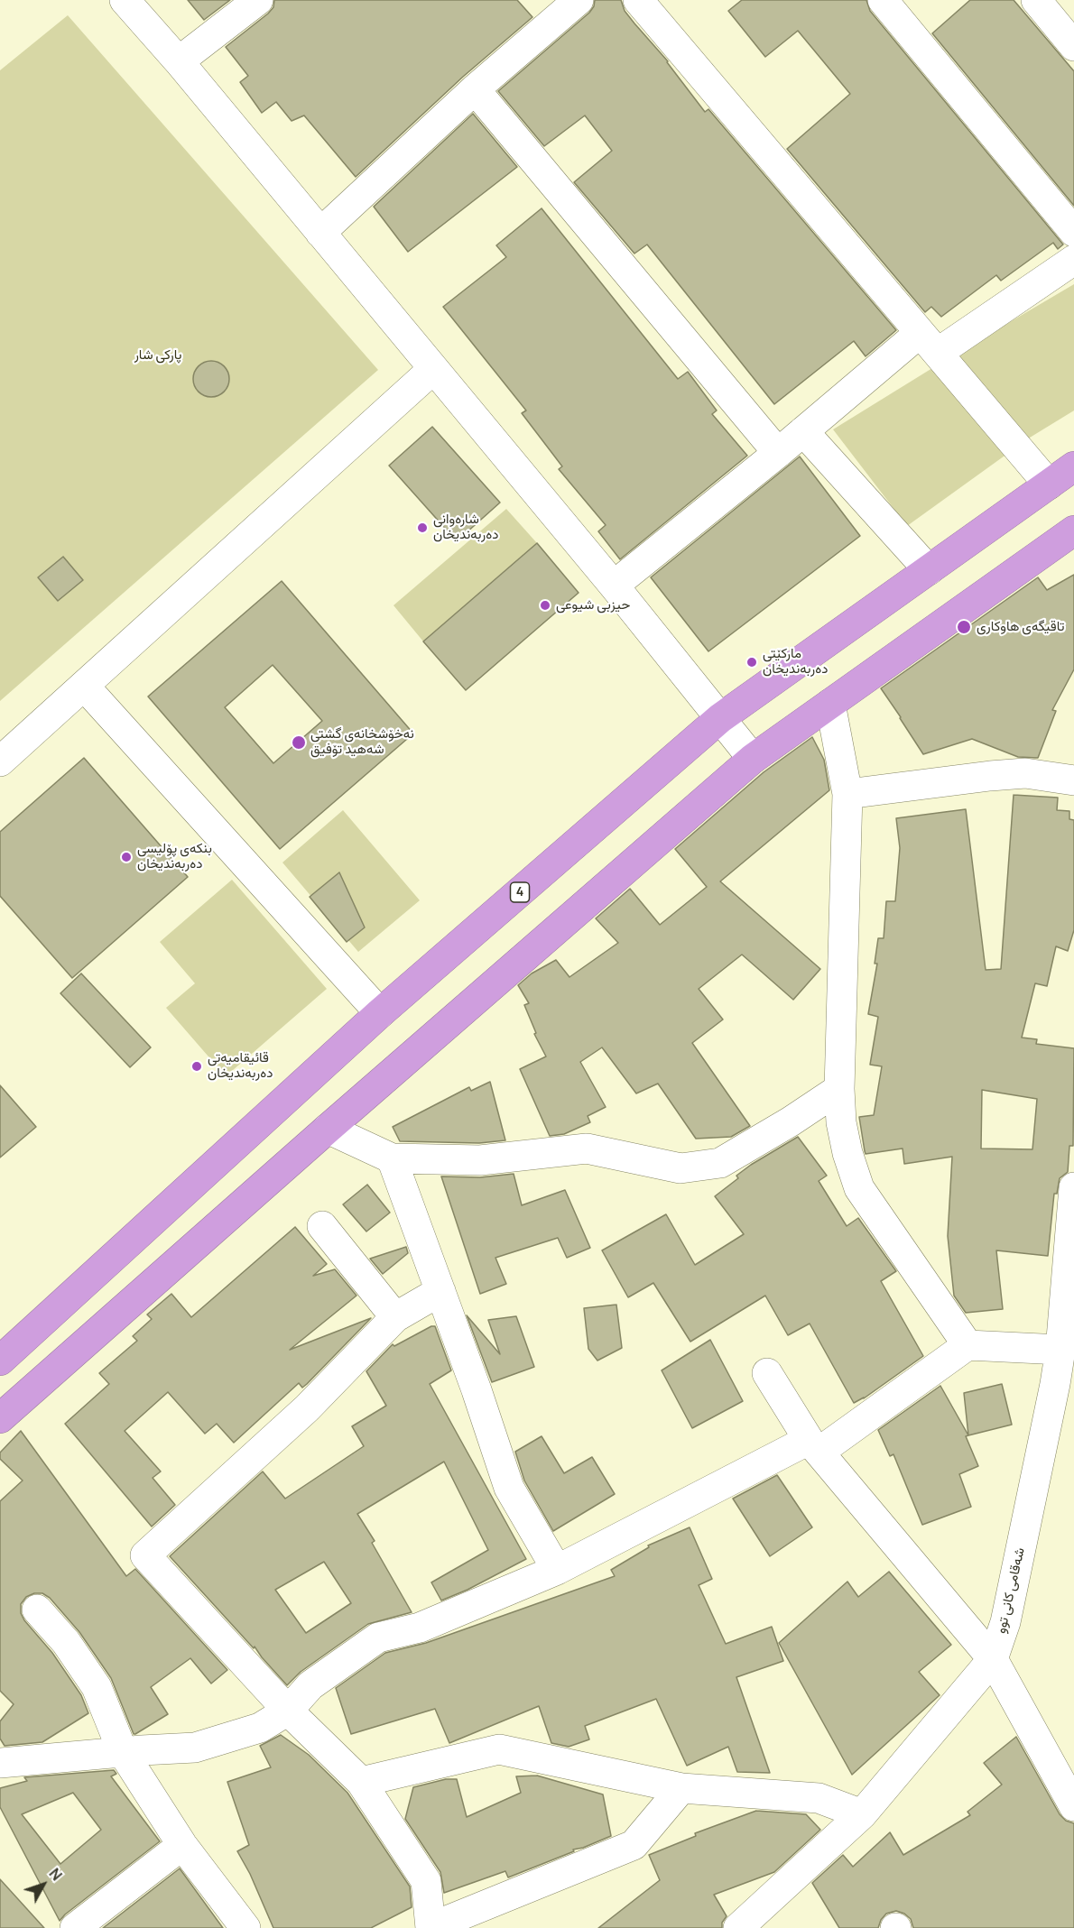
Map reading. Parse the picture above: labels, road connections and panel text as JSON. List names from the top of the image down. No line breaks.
{"streets":{"highway":["4"],"street":["شەقامی کانی توو"]},"parks":["پاركى شار"],"places":["شارەوانی دەربەندیخان","حیزبی شیوعی","تاقیگەی هاوکاری","مارکێتی دەربەندیخان","نەخۆشخانەی گشتی شەهید تۆفیق","بنکەی پۆلیسی دەربەندیخان","قائیقامیەتی دەربەندیخان"],"north":"top right"}
